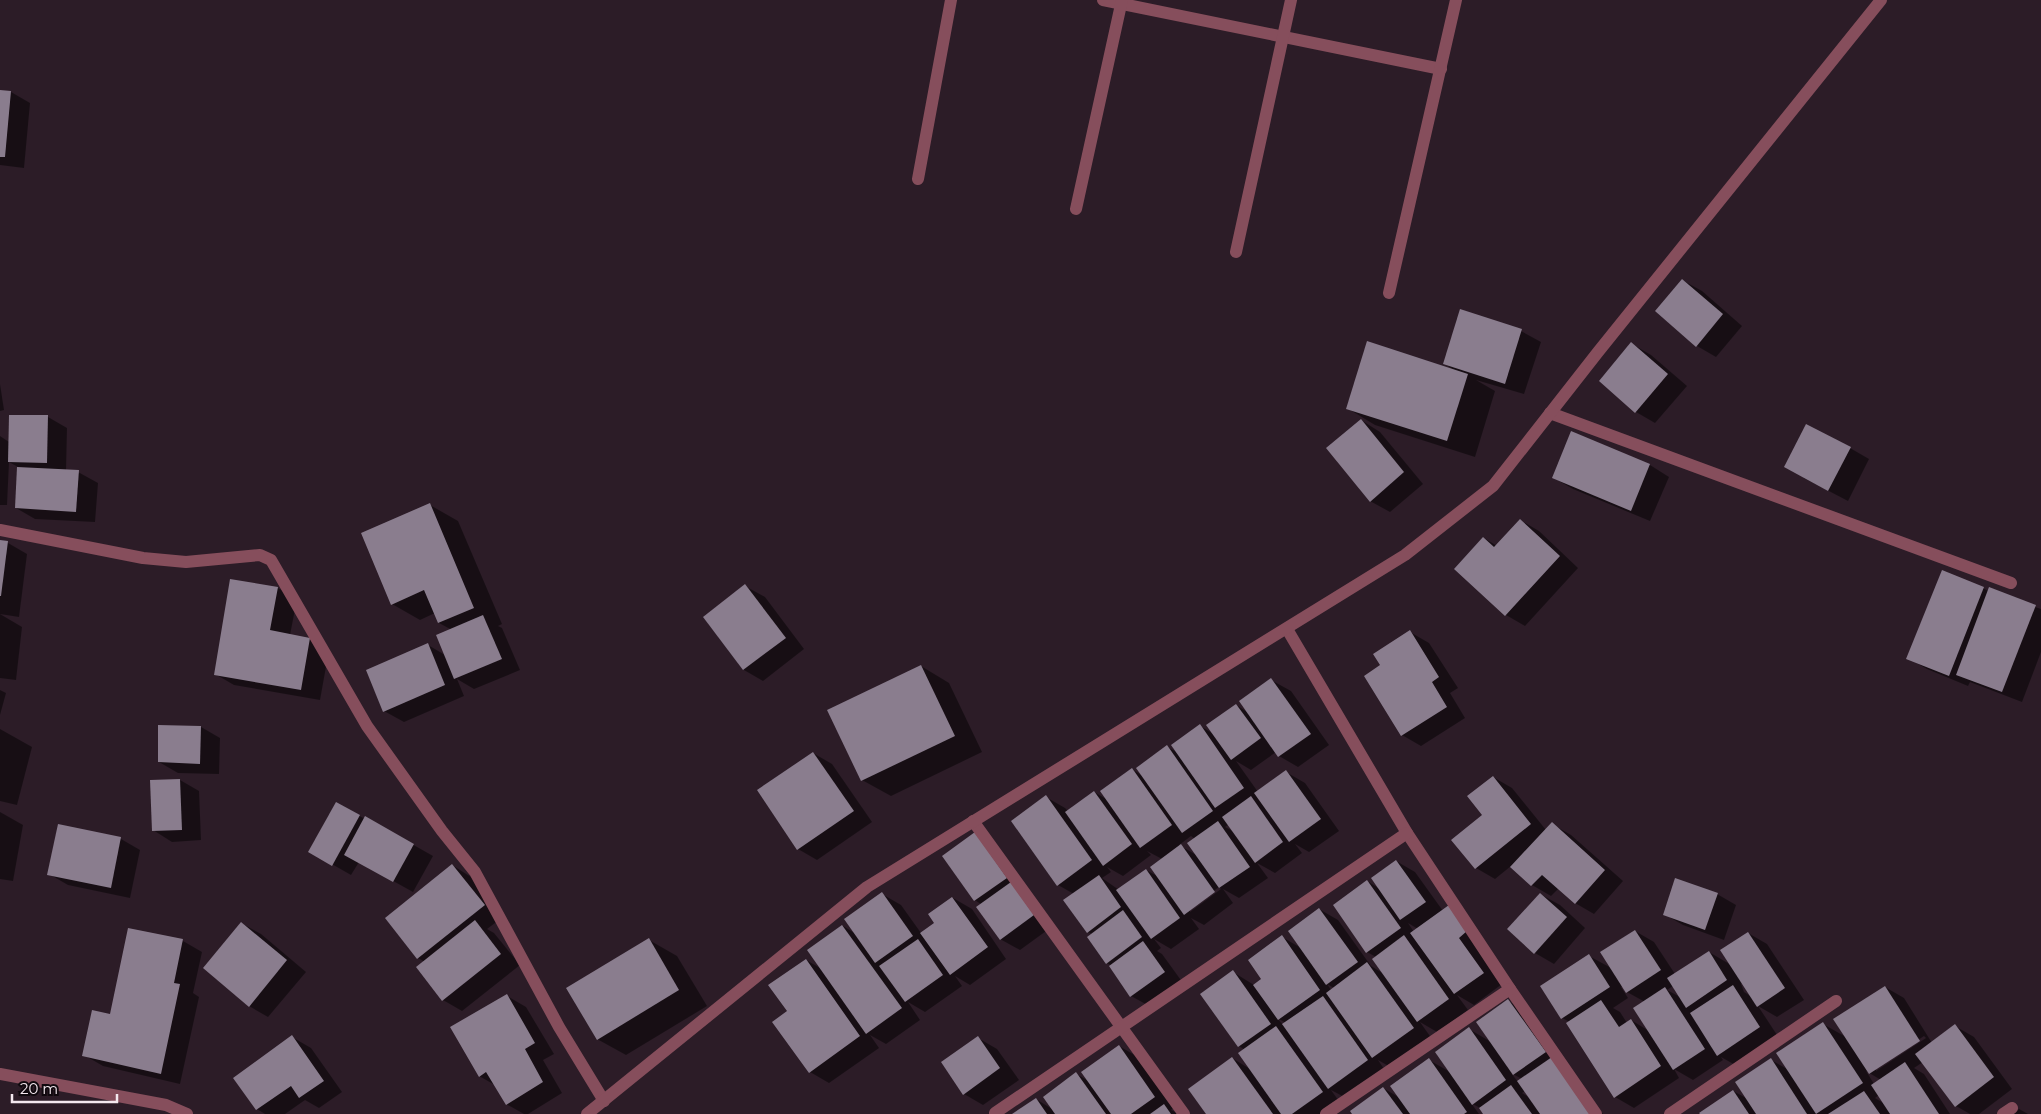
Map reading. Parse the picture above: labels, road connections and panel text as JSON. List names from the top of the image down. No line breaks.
{"scale_bar":"20 m"}
